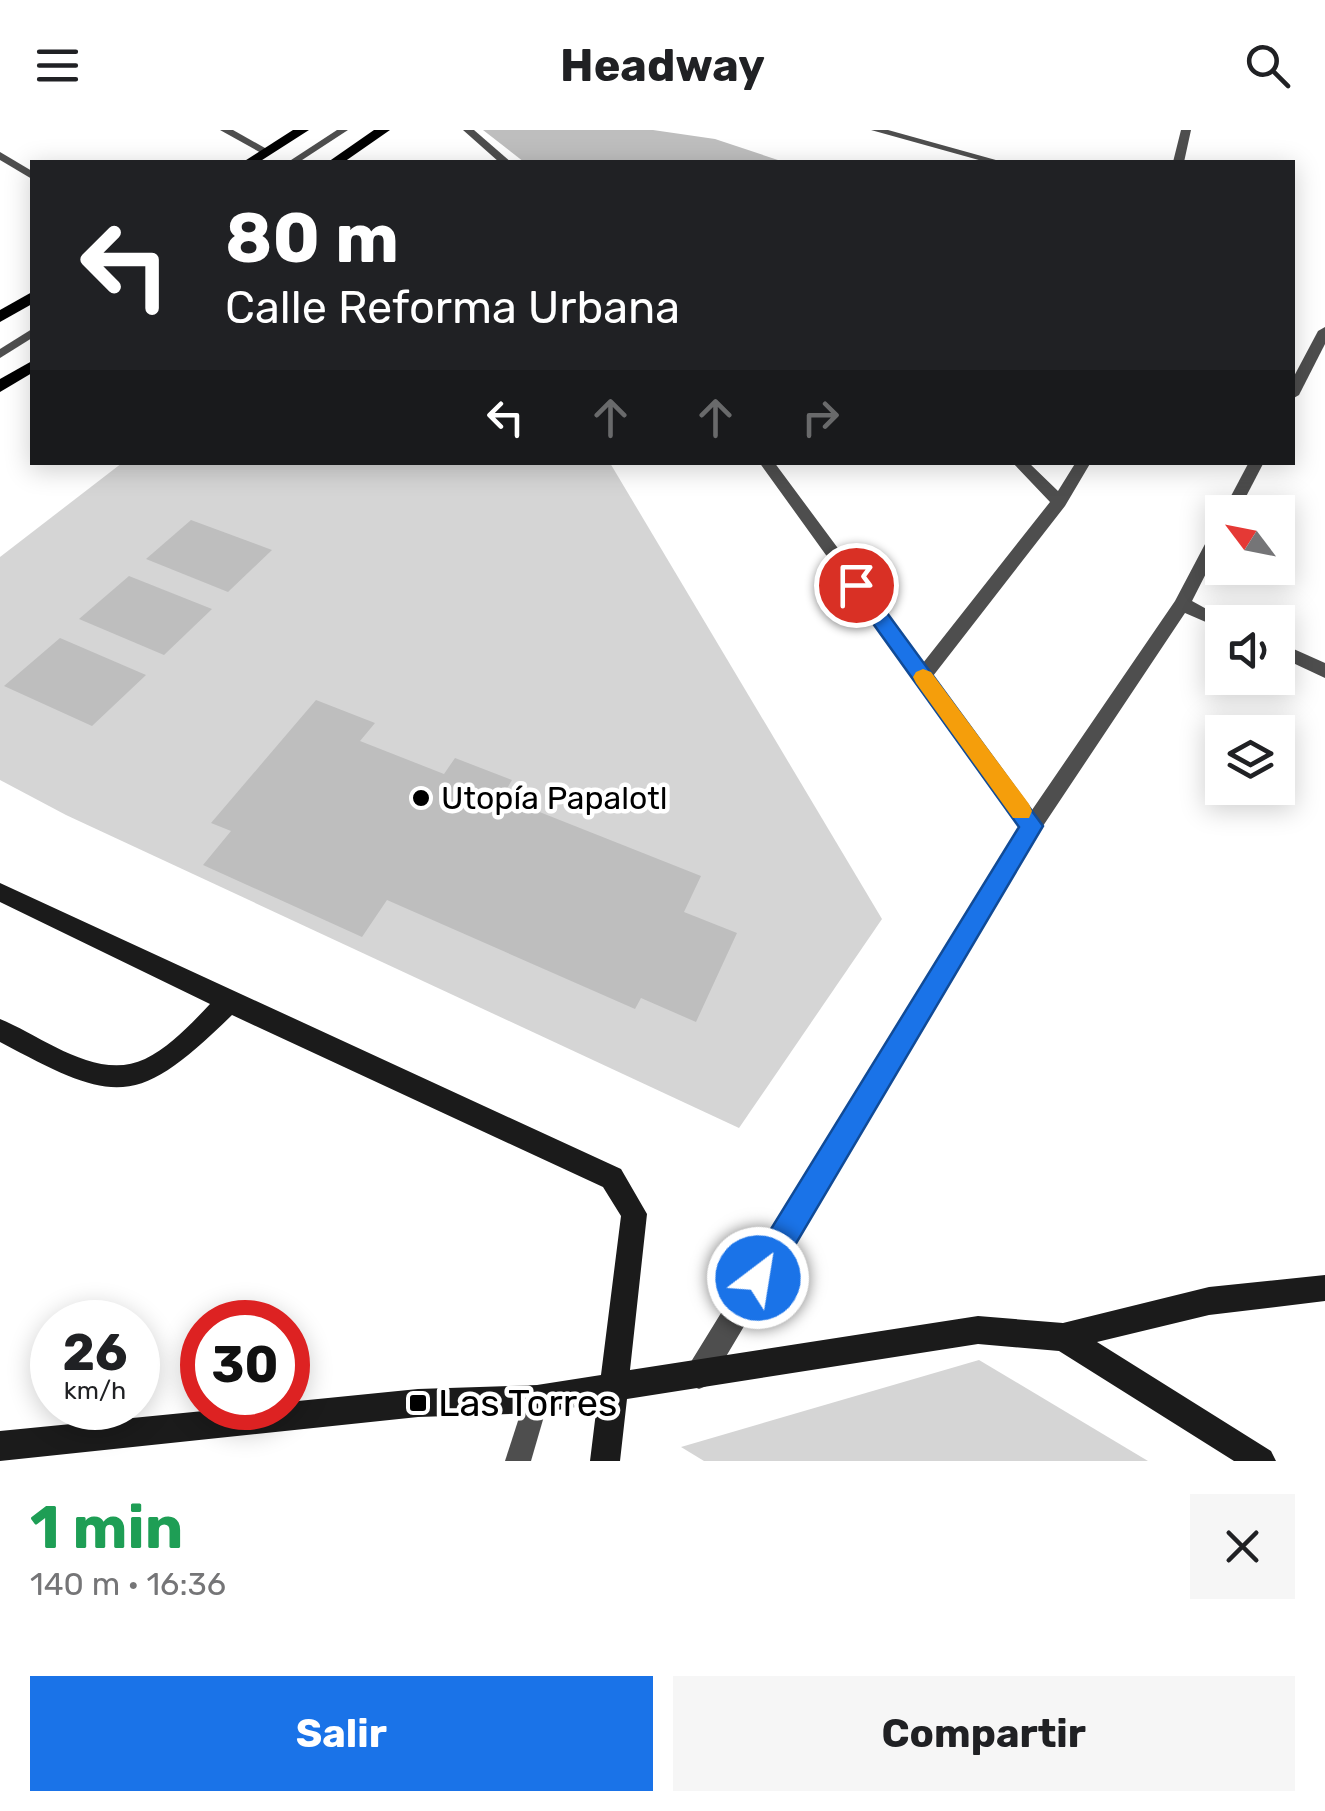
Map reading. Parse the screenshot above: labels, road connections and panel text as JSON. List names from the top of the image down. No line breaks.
{"places":{"other":["Utopía Papalotl"],"transit":["Las Torres"]},"north":"top left","page":{"header":"Headway","turn":["80 m","Calle Reforma Urbana"],"speed":"26 km/h","limit":"30","heading":["1 min","140 m · 16:36"],"buttons":["Salir","Compartir"]}}
